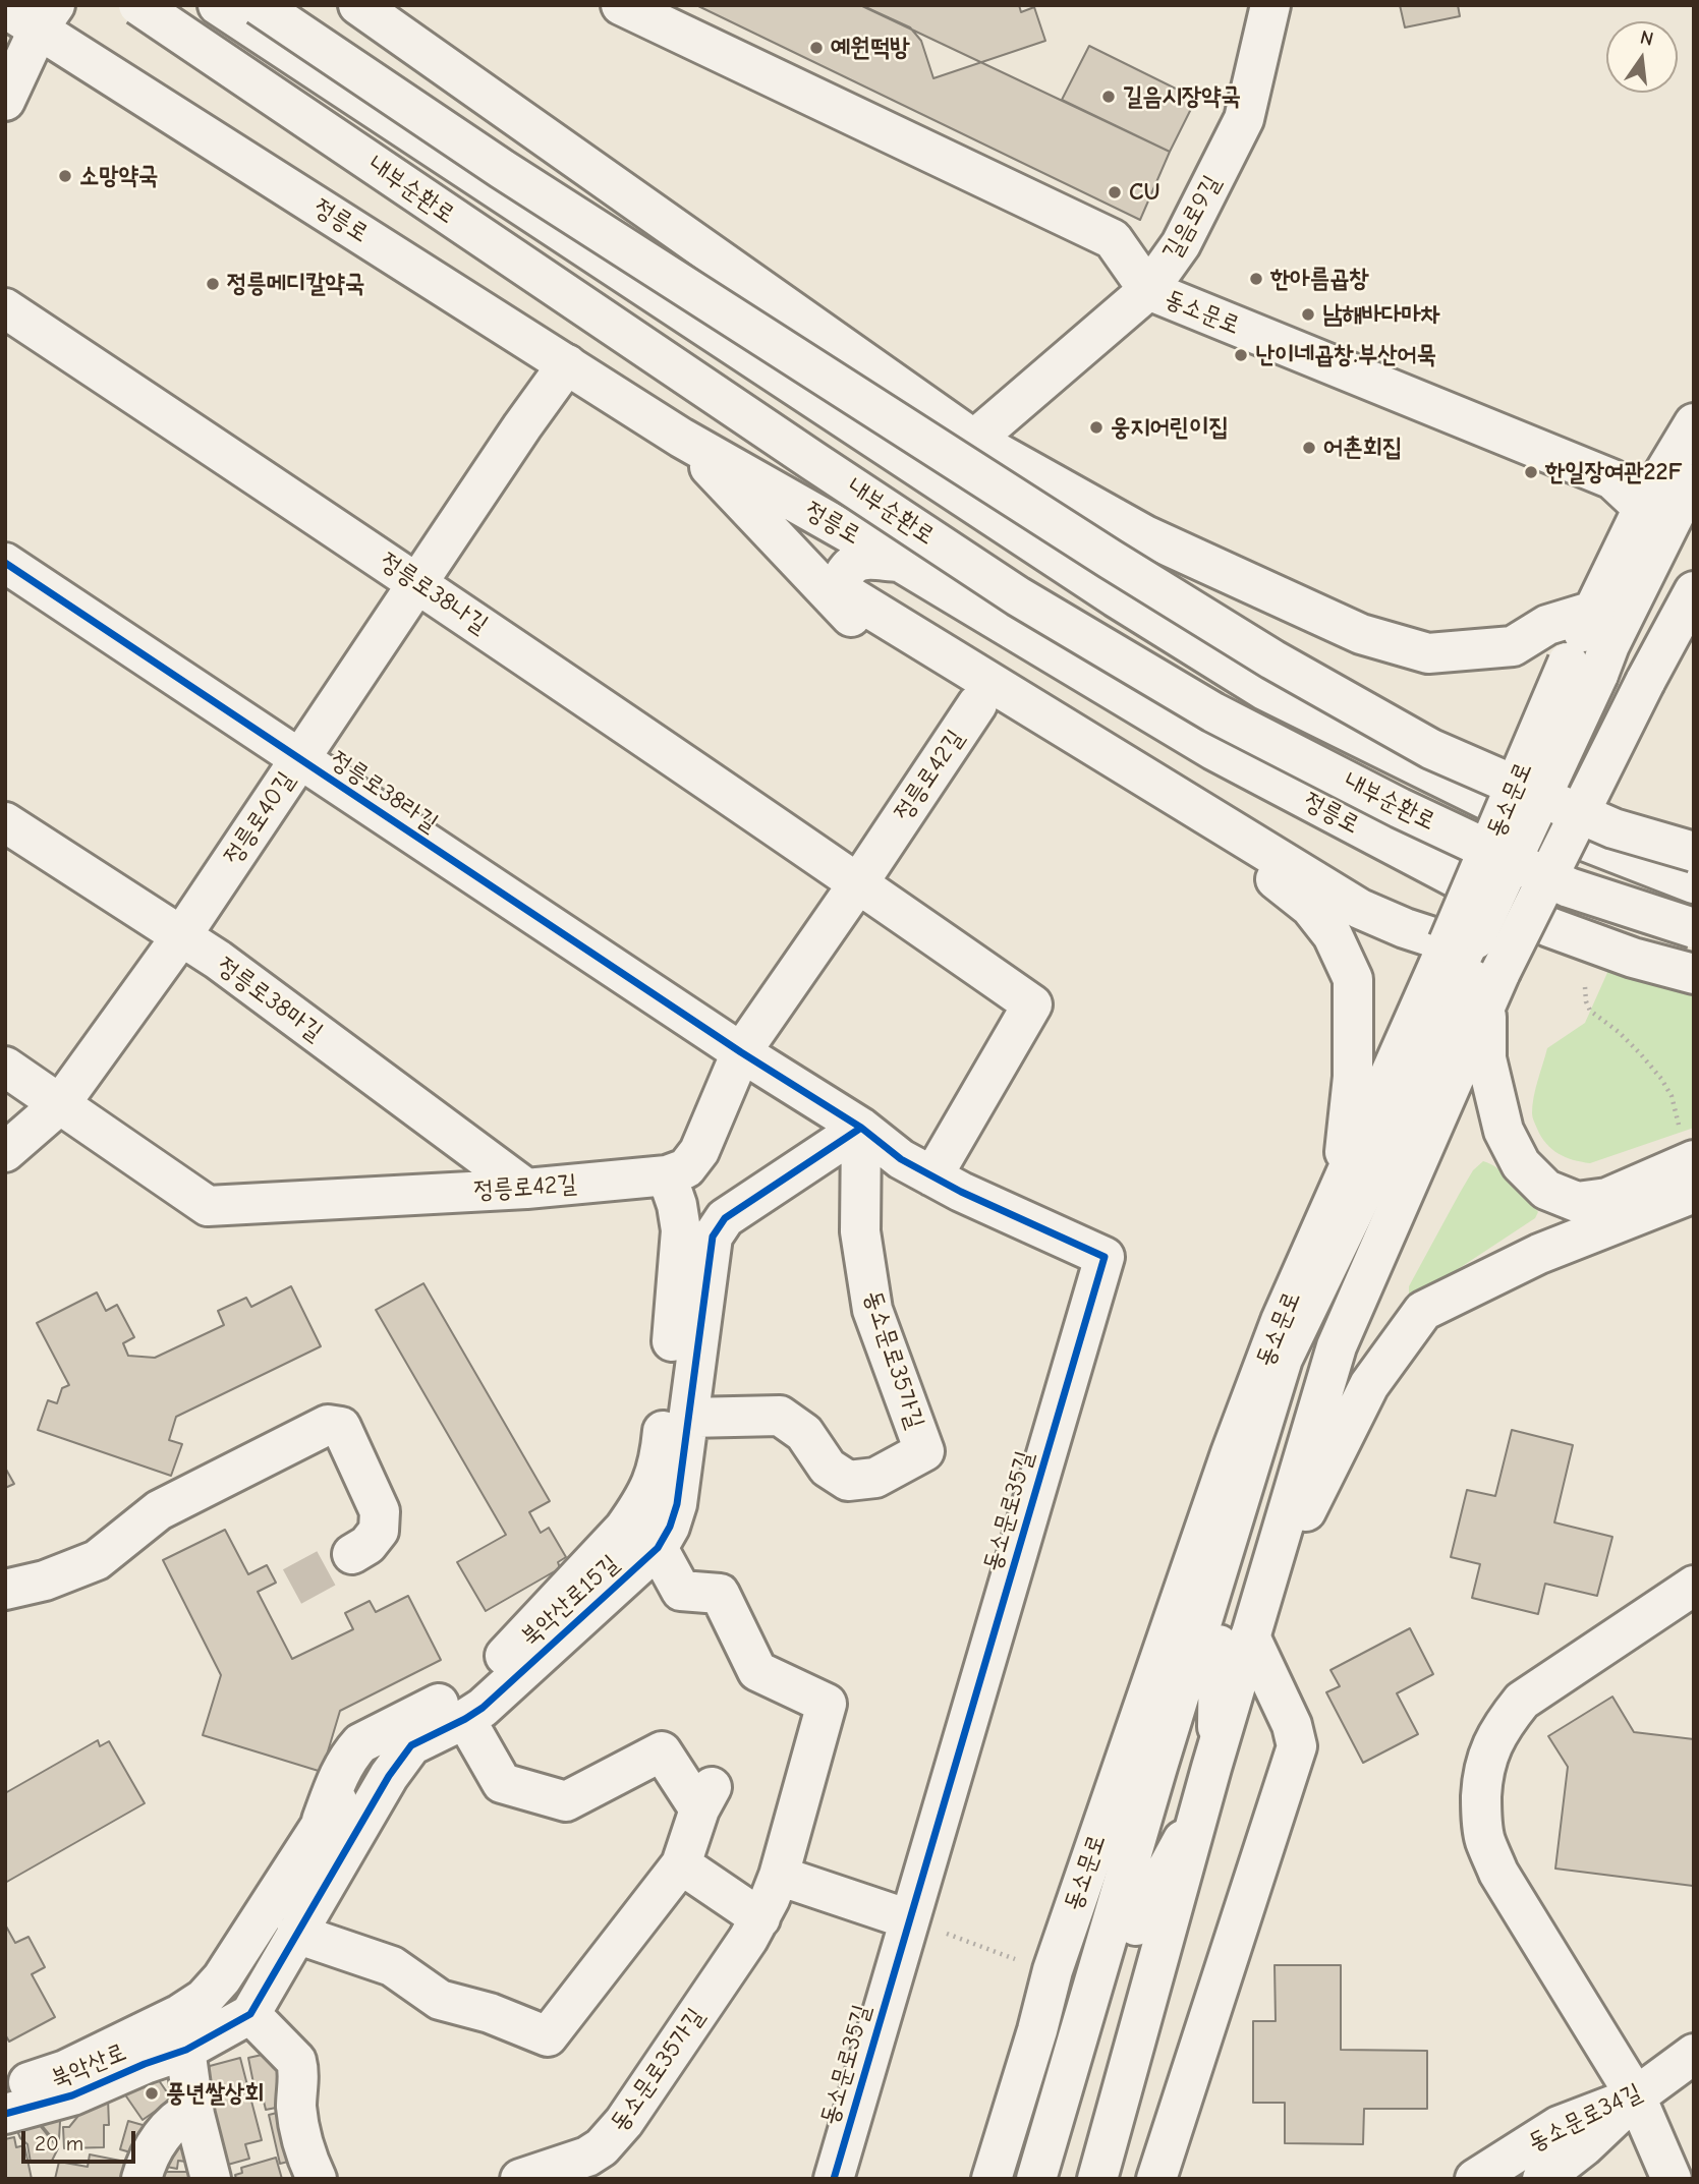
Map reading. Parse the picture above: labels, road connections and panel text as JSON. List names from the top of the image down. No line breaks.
{"streets":{"main road":["내부순환로","길음로9길","정릉로","동소문로","정릉로38나길","정릉로42길","정릉로38라길","정릉로40길","정릉로38마길","동소문로35가길","동소문로35길","북악산로15길","북악산로","동소문로34길"]},"crossings":[["길음로9길","동소문로"],["정릉로","정릉로40길"],["정릉로38나길","정릉로42길"],["정릉로38나길","정릉로40길"],["정릉로42길","정릉로38라길"],["정릉로42길","정릉로40길"],["정릉로42길","정릉로38마길"],["정릉로42길","동소문로35길"],["정릉로38라길","정릉로40길"],["정릉로38라길","동소문로35길"],["정릉로40길","정릉로38마길"],["동소문로35가길","동소문로35길"],["동소문로35가길","북악산로15길"],["동소문로35길","북악산로15길"],["북악산로15길","북악산로"]],"places":["예원떡방","길음시장약국","소망약국","CU","한아름곱창","정릉메디칼약국","남해바다마차","난이네곱창.부산어묵","웅지어린이집","어촌회집","한일장여관22F","풍년쌀상회"],"scale_bar":"20 m","north":"top"}
